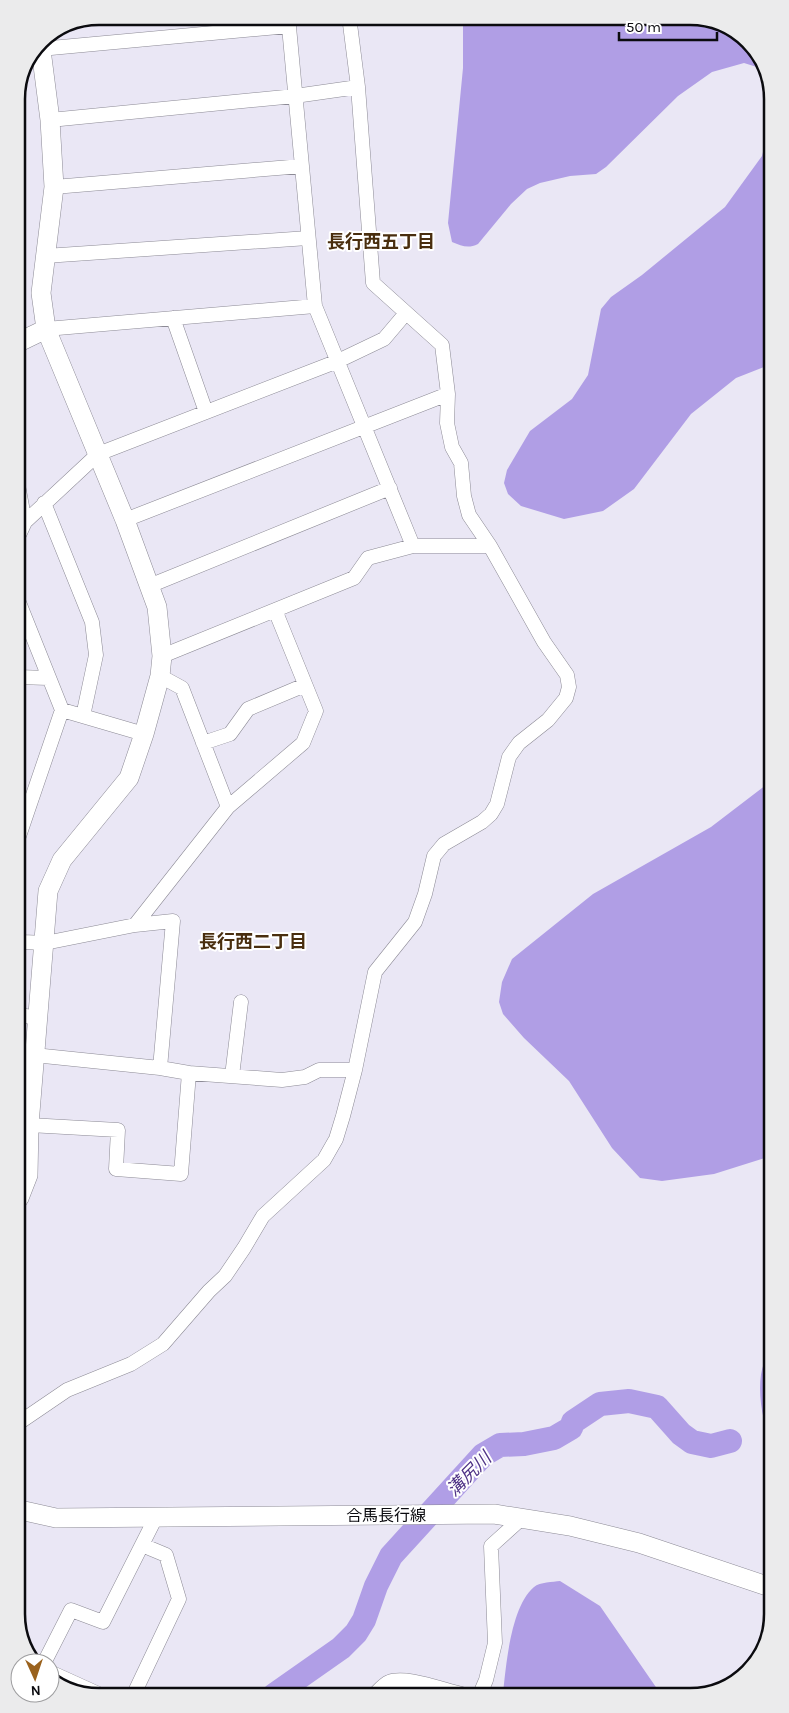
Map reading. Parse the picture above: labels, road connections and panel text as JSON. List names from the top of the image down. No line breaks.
{"streets":{"street":["合馬長行線"]},"districts":["長行西五丁目","長行西二丁目"],"water":["溝尻川"],"scale_bar":"50 m","north":"bottom"}
